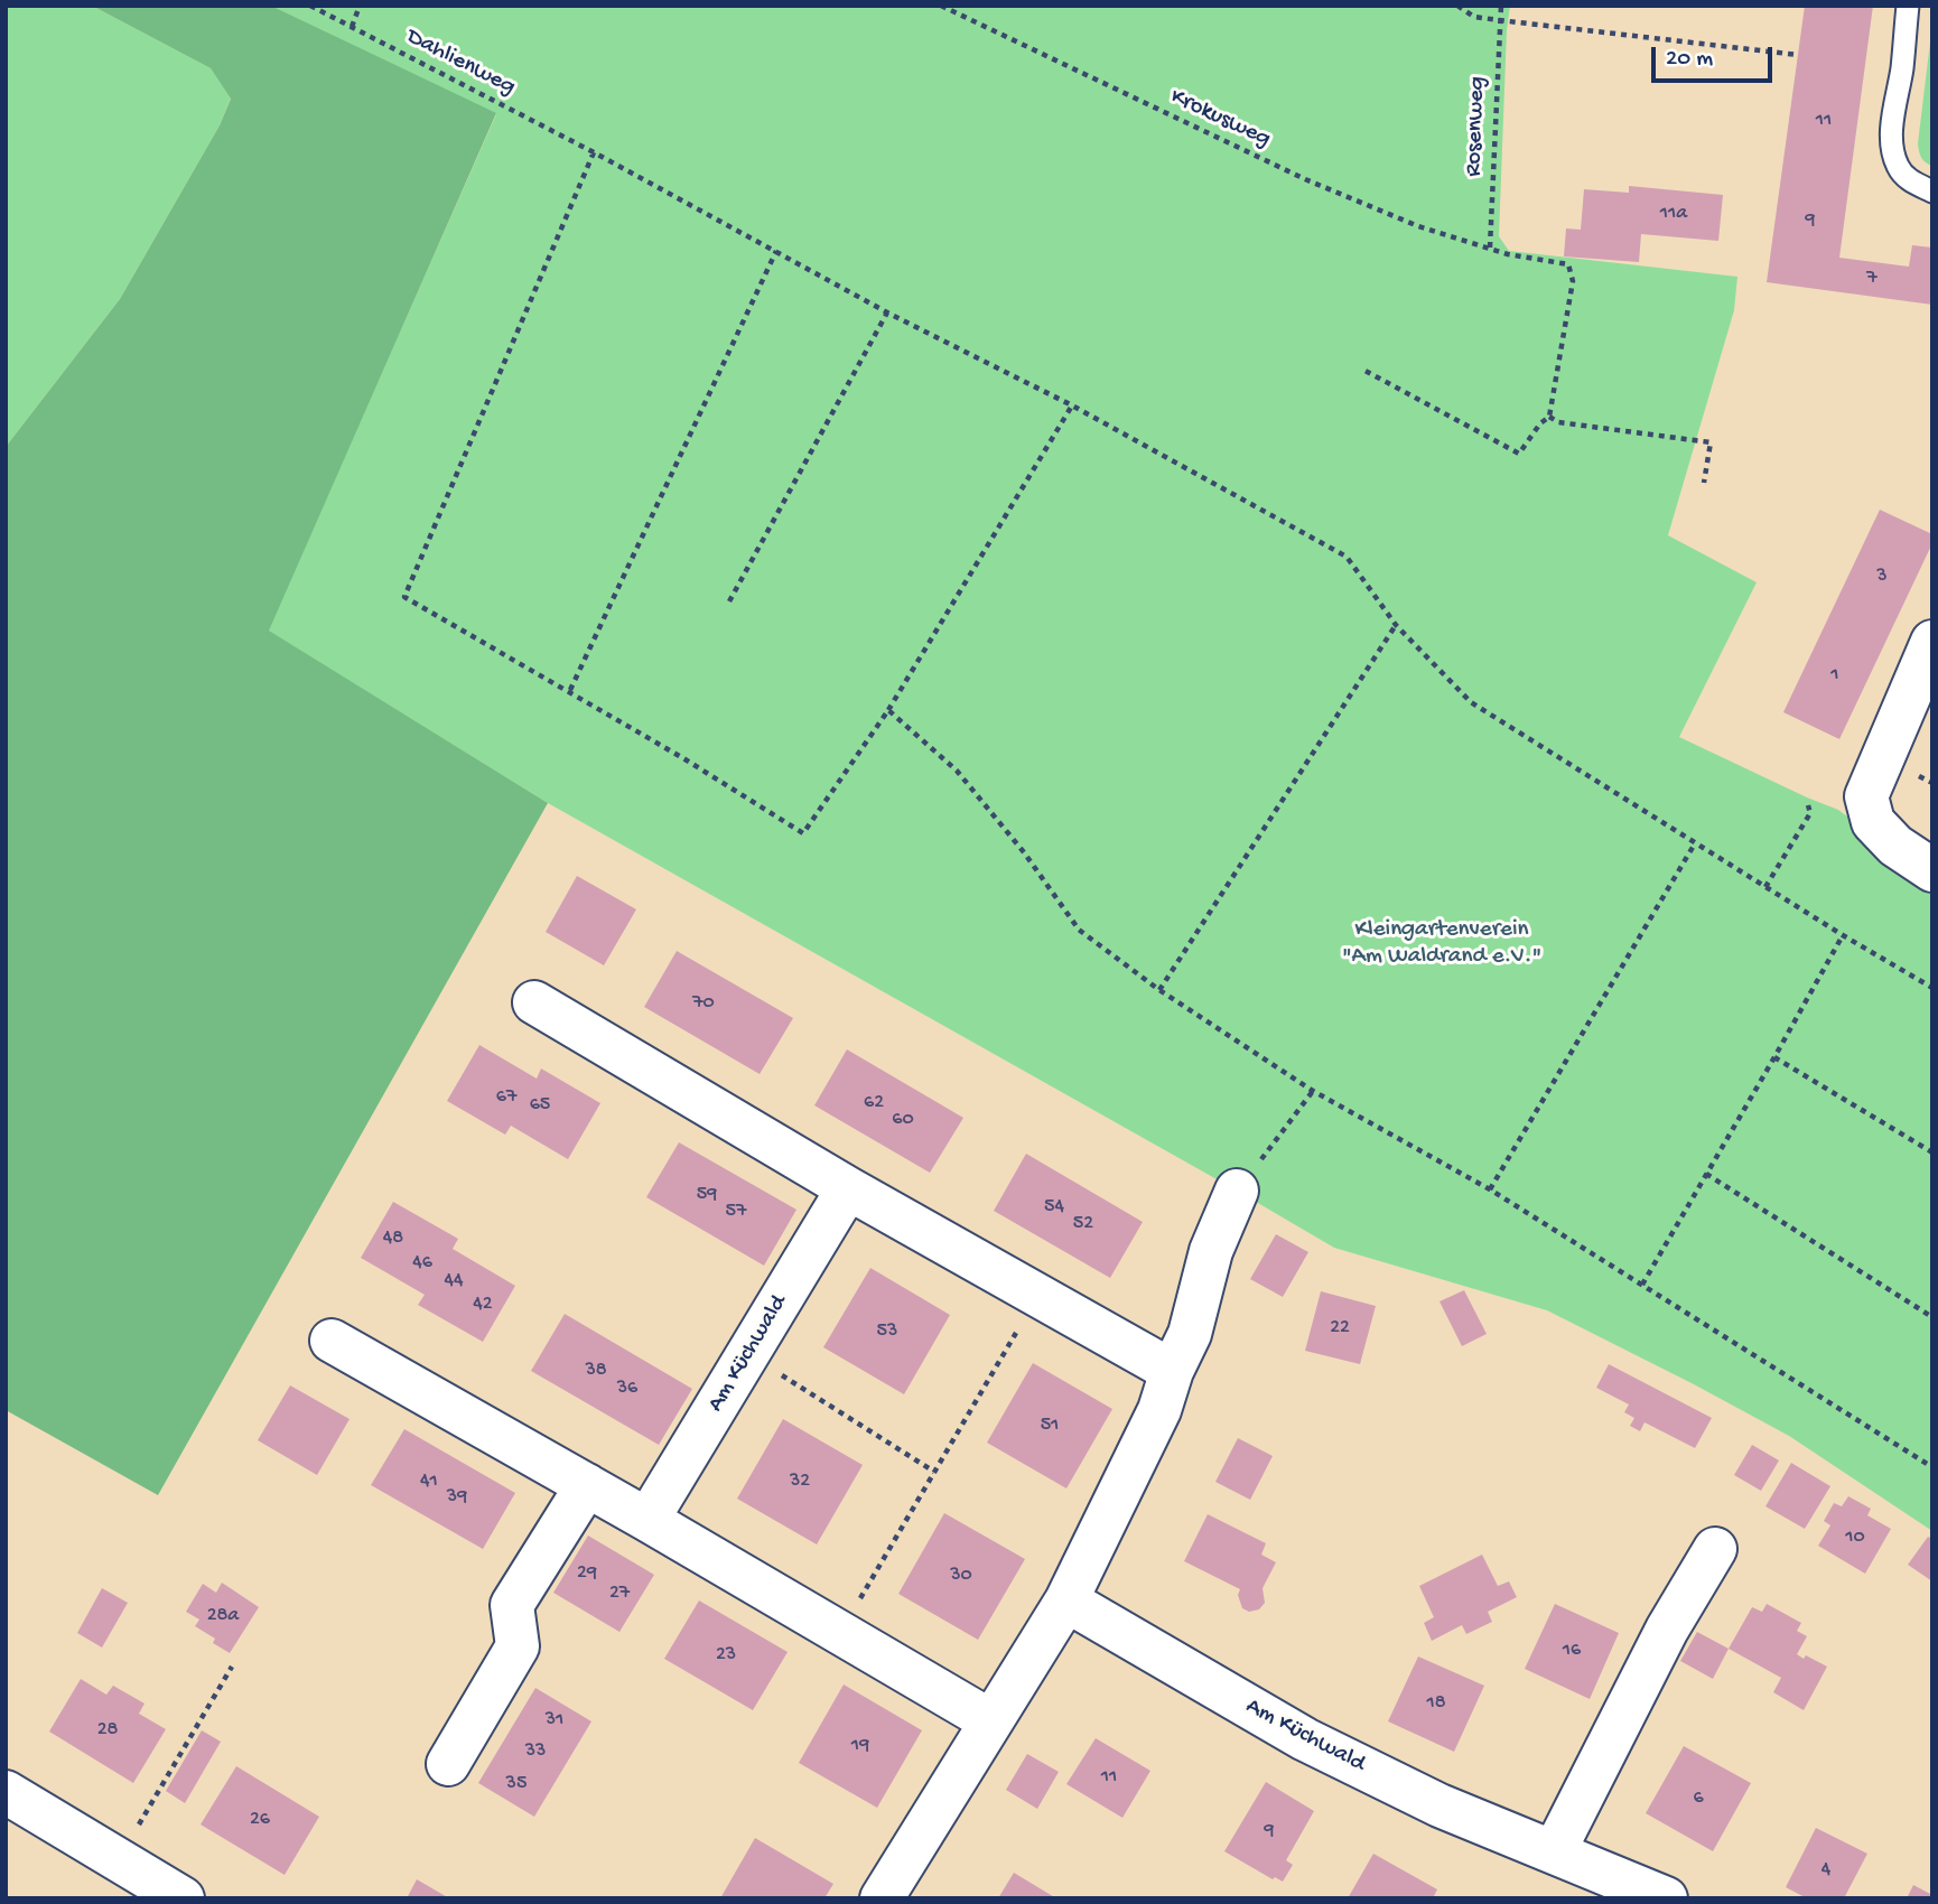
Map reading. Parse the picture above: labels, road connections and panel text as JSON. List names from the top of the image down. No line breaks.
{"streets":{"street":["Am Küchwald"],"path":["Dahlienweg","Krokusweg","Rosenweg"]},"crossings":[["Krokusweg","Rosenweg"]],"parks":["Kleingartenverein \"Am Waldrand e.V.\""],"house_numbers":["11","11a","9","7","3","1","70","67","62","65","60","59","54","57","52","48","46","44","42","22","53","38","36","51","41","32","39","10","29","30","27","28a","16","23","18","31","28","19","33","11","35","6","26","9","4"],"scale_bar":"20 m"}
